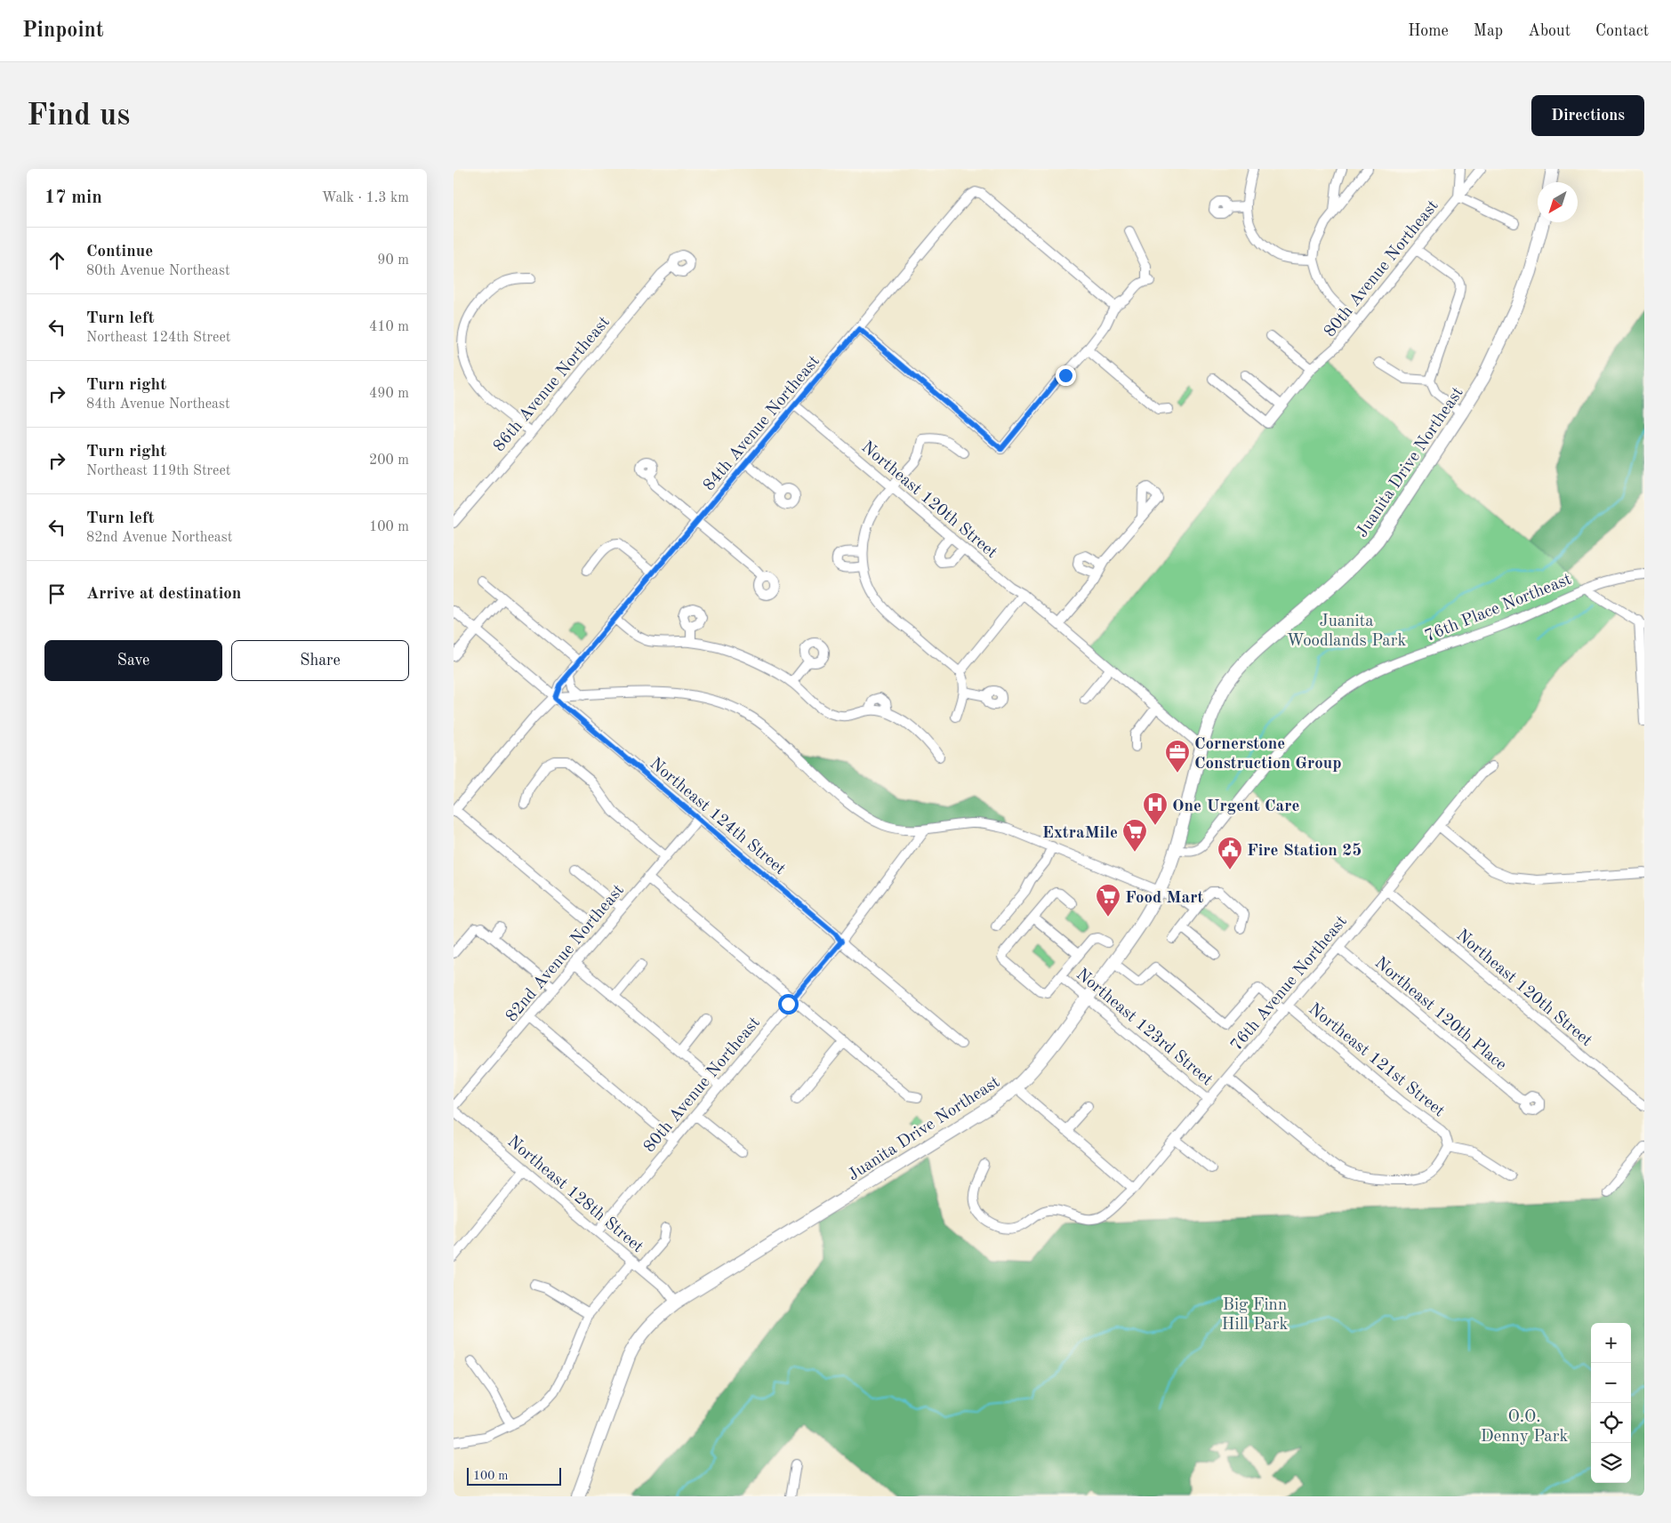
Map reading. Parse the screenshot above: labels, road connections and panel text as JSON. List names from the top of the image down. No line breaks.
{"streets":{"main road":["Juanita Drive Northeast"],"street":["80th Avenue Northeast","86th Avenue Northeast","84th Avenue Northeast","Northeast 120th Street","76th Place Northeast","Northeast 124th Street","82nd Avenue Northeast","76th Avenue Northeast","Northeast 120th Place","Northeast 123rd Street","Northeast 121st Street","Northeast 128th Street"]},"crossings":[["80th Avenue Northeast","Northeast 124th Street"],["80th Avenue Northeast","Northeast 128th Street"],["84th Avenue Northeast","Northeast 120th Street"],["84th Avenue Northeast","Northeast 124th Street"],["Juanita Drive Northeast","Northeast 120th Street"],["Juanita Drive Northeast","76th Place Northeast"],["Juanita Drive Northeast","Northeast 123rd Street"],["Juanita Drive Northeast","Northeast 121st Street"],["Juanita Drive Northeast","Northeast 128th Street"],["Northeast 120th Street","76th Avenue Northeast"],["Northeast 124th Street","82nd Avenue Northeast"],["76th Avenue Northeast","Northeast 120th Place"],["76th Avenue Northeast","Northeast 123rd Street"],["76th Avenue Northeast","Northeast 121st Street"]],"parks":["Juanita Woodlands Park","Big Finn Hill Park","O.O. Denny Park"],"places":{"office":["Cornerstone Construction Group"],"hospital":["One Urgent Care"],"supermarket":["ExtraMile","Food Mart"],"public building":["Fire Station 25"]},"scale_bar":"100 m","north":"bottom left","page":{"header":"Pinpoint","nav":["Home","Map","About","Contact"],"buttons":["Directions",["Save","Share"]],"title":"Find us","heading":["17 min","Walk · 1.3 km"],"list":[["Continue","80th Avenue Northeast","90 m"],["Turn left","Northeast 124th Street","410 m"],["Turn right","84th Avenue Northeast","490 m"],["Turn right","Northeast 119th Street","200 m"],["Turn left","82nd Avenue Northeast","100 m"],"Arrive at destination"],"map_buttons":["+","−"],"scale":"100 m"}}
